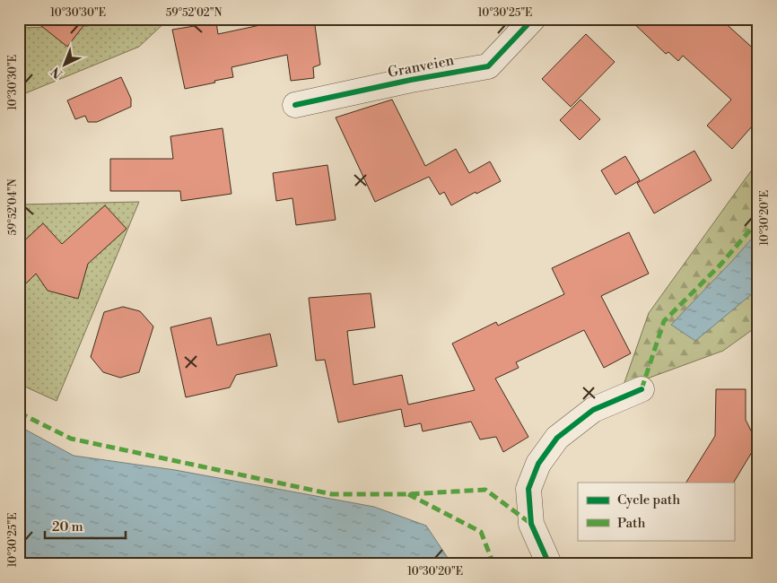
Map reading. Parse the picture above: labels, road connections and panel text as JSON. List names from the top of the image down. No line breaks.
{"streets":{"street":["Granveien"]},"legend":["Cycle path","Path"],"scale_bar":"20 m","north":"bottom left","coordinates":["10°30'30\"E","59°52'02\"N","10°30'25\"E","59°52'04\"N","10°30'20\"E"]}
